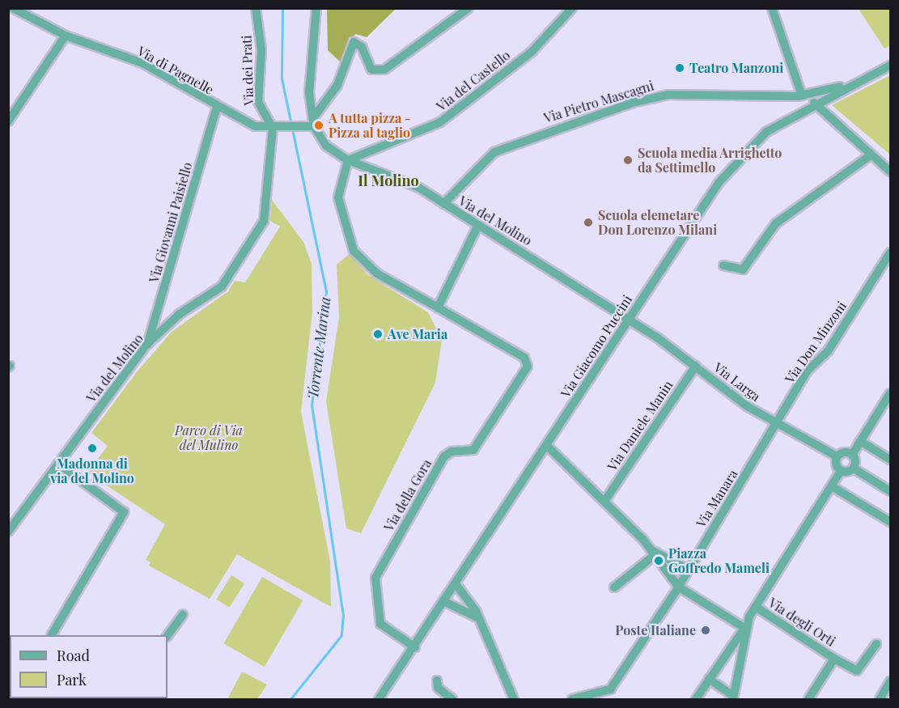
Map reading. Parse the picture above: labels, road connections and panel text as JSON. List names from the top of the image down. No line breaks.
{"streets":{"street":["Via di Pagnelle","Via dei Prati","Via del Castello","Via Pietro Mascagni","Via del Molino","Via Giovanni Paisiello","Via Don Minzoni","Via Giacomo Puccini","Via Larga","Via Daniele Manin","Via della Gora","Via Manara","Via degli Orti"]},"crossings":[["Via di Pagnelle","Via dei Prati"],["Via di Pagnelle","Via del Molino"],["Via di Pagnelle","Via Giovanni Paisiello"],["Via dei Prati","Via del Molino"],["Via del Castello","Via del Molino"],["Via Pietro Mascagni","Via del Molino"],["Via Pietro Mascagni","Via Giacomo Puccini"],["Via del Molino","Via Giovanni Paisiello"],["Via del Molino","Via Giacomo Puccini"],["Via del Molino","Via Larga"],["Via Don Minzoni","Via Larga"],["Via Don Minzoni","Via Manara"],["Via Giacomo Puccini","Via Larga"],["Via Giacomo Puccini","Via della Gora"],["Via Larga","Via Daniele Manin"],["Via Larga","Via Manara"]],"districts":["Il Molino"],"water":["Torrente Marina"],"parks":["Parco di Via del Mulino"],"places":["Teatro Manzoni","A tutta pizza - Pizza al taglio","Scuola media Arrighetto da Settimello","Scuola elemetare Don Lorenzo Milani","Ave Maria","Madonna di via del Molino","Piazza Goffredo Mameli","Poste Italiane"],"legend":["Road","Park"]}
